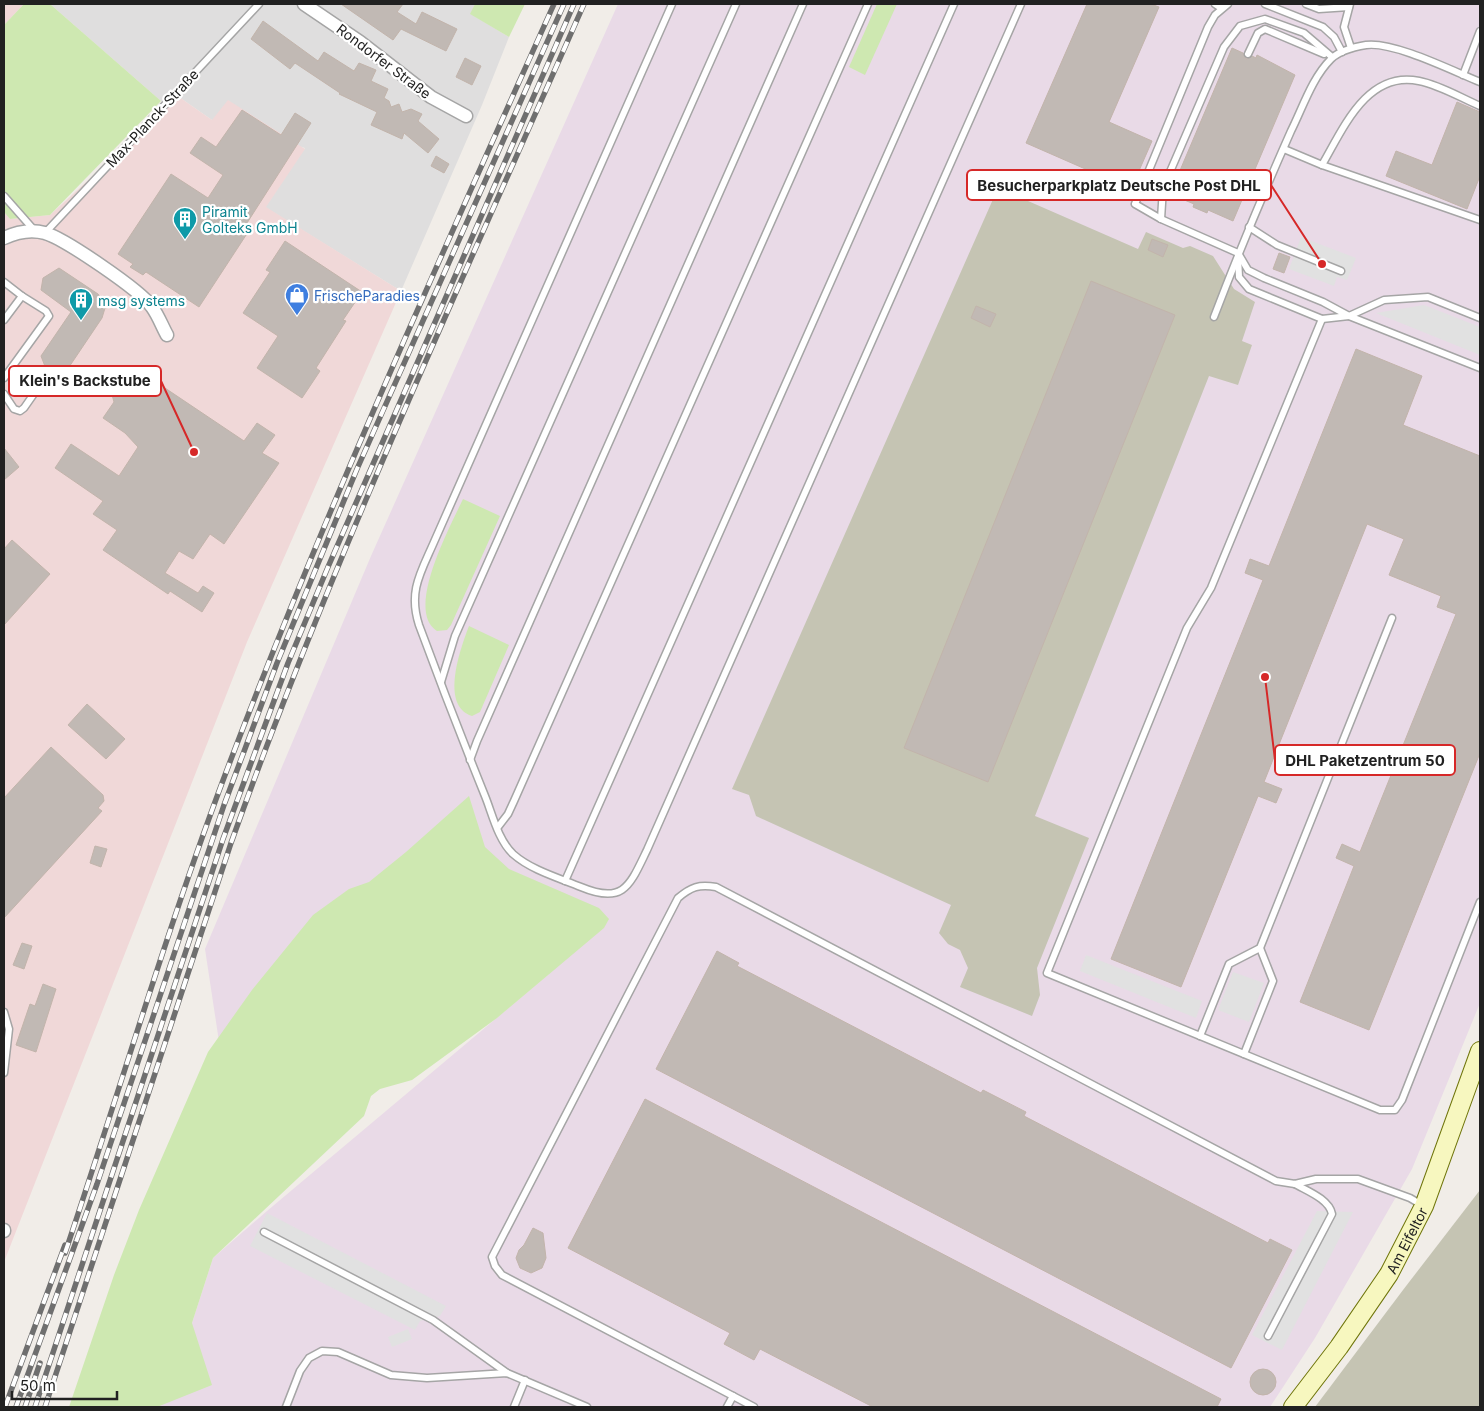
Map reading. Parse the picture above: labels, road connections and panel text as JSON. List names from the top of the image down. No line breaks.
{"streets":{"main road":["Am Eifeltor"],"street":["Rondorfer Straße"],"lane":["Max-Planck-Straße"]},"places":{"building":["Piramit Golteks GmbH","msg systems"],"other":["Besucherparkplatz Deutsche Post DHL","Klein's Backstube","DHL Paketzentrum 50"],"shop":["FrischeParadies"]},"scale_bar":"50 m"}
